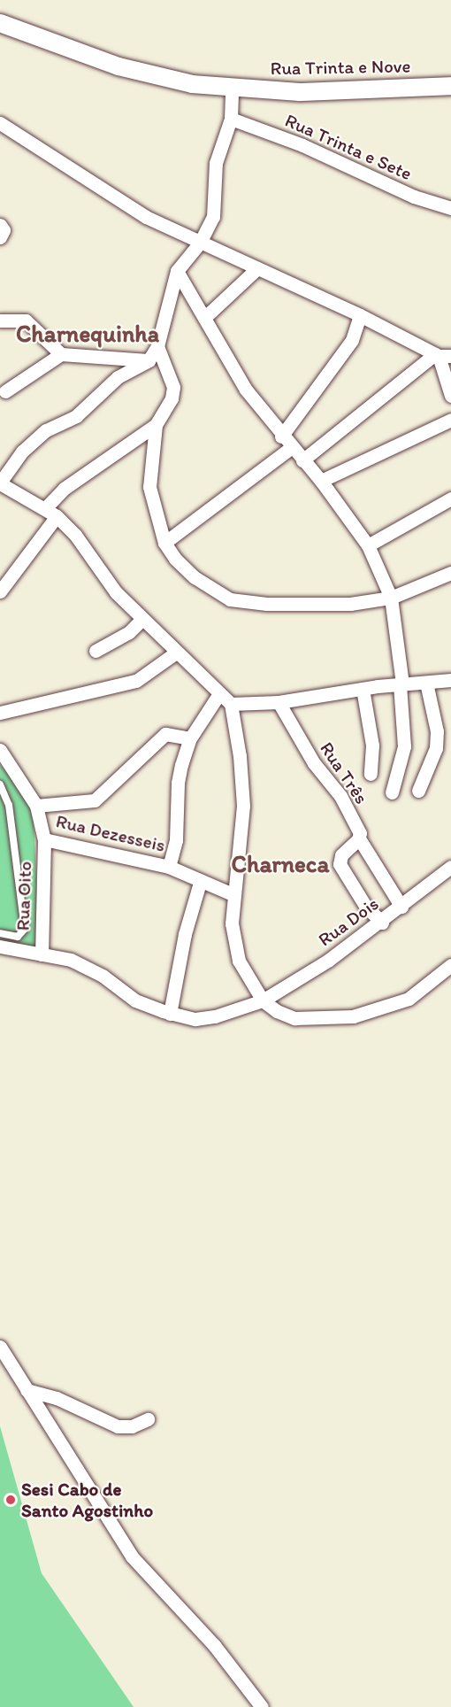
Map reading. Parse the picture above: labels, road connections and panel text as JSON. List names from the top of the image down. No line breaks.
{"streets":{"street":["Rua Trinta e Nove","Rua Trinta e Sete","Rua Três","Rua Dezesseis","Rua Oito","Rua Dois"]},"crossings":[["Rua Três","Rua Dois"],["Rua Dezesseis","Rua Oito"],["Rua Oito","Rua Dois"]],"districts":["Charnequinha","Charneca"],"places":["Sesi Cabo de Santo Agostinho"]}
